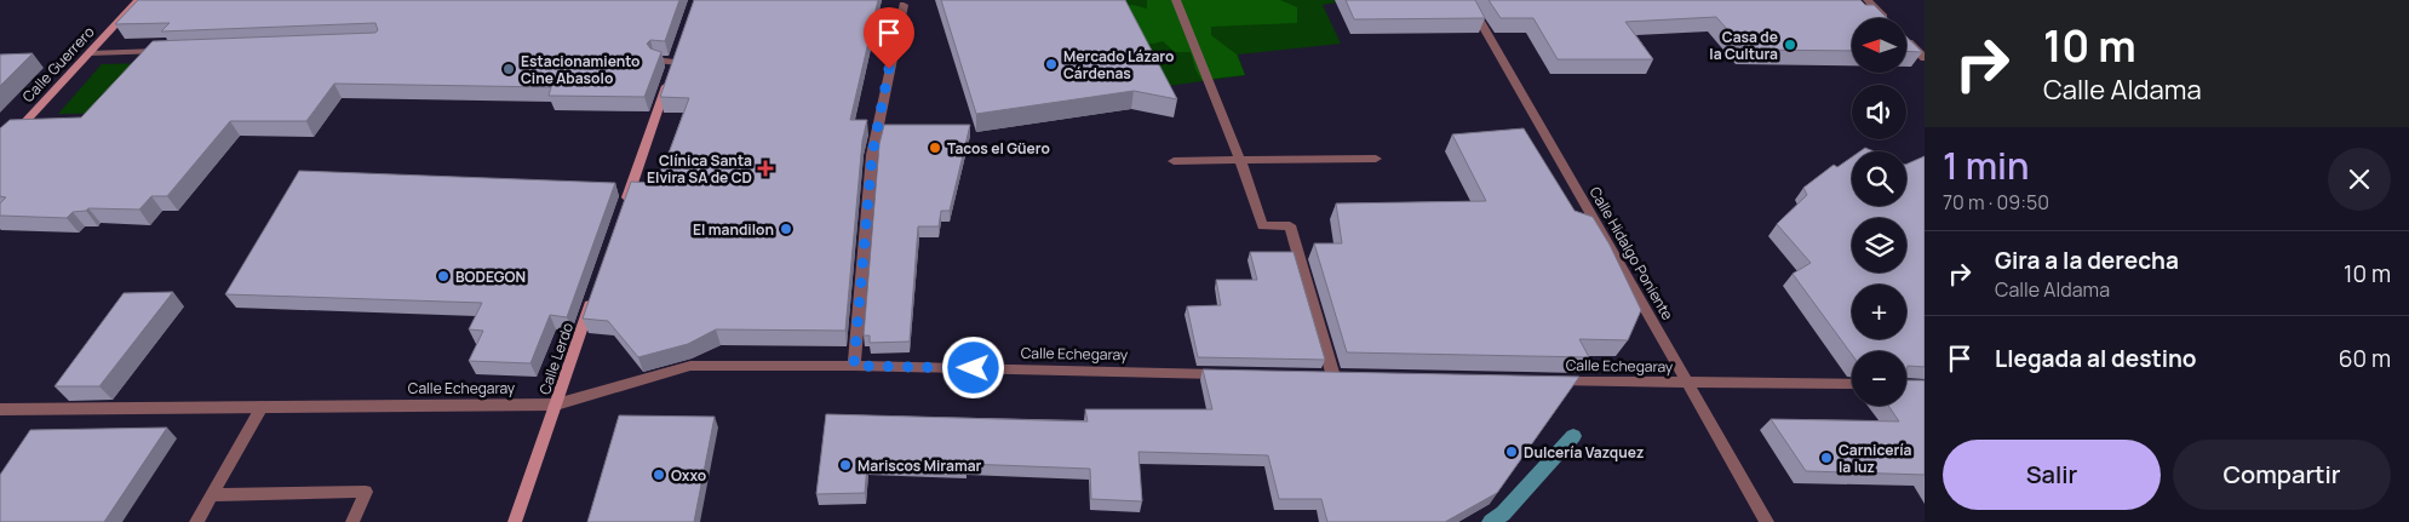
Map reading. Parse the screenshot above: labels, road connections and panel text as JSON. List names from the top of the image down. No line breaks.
{"streets":{"street":["Calle Guerrero","Calle Hidalgo Poniente","Calle Echegaray","Calle Lerdo"]},"crossings":[["Calle Hidalgo Poniente","Calle Echegaray"],["Calle Echegaray","Calle Lerdo"]],"places":{"other":["Casa de la Cultura","Mercado Lázaro Cárdenas","Estacionamiento Cine Abasolo","Tacos el Güero","El mandilon","BODEGON","Dulcería Vazquez","Carnicería la luz","Mariscos Miramar","Oxxo"],"health":["Clínica Santa Elvira SA de CD"]},"north":"left","page":{"turn":["10 m","Calle Aldama"],"map_buttons":["+","−"],"heading":["1 min","70 m · 09:50"],"list":[{"name":"Gira a la derecha","note":"Calle Aldama","value":"10 m"},{"name":"Llegada al destino","value":"60 m"}],"buttons":["Salir","Compartir"]}}
